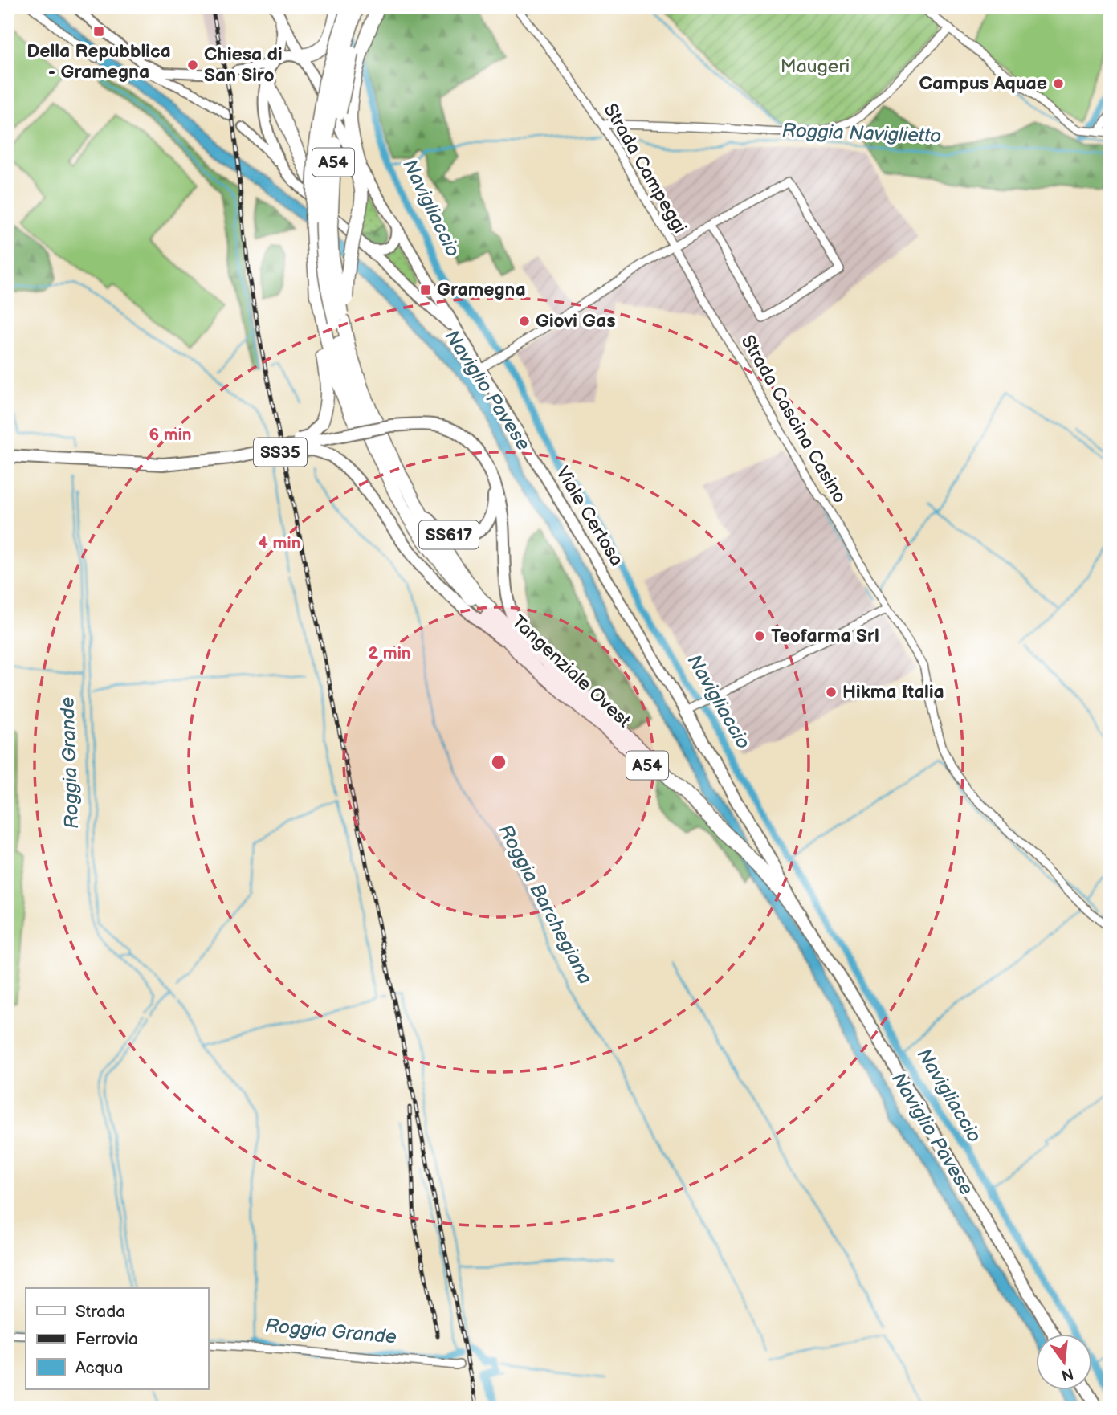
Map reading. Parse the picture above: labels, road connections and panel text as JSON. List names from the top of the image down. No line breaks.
{"streets":{"highway":["A54","Tangenziale Ovest"],"main road":["SS35","Viale Certosa","SS617"],"street":["Strada Campeggi","Strada Cascina Casino"]},"crossings":[["Strada Campeggi","Strada Cascina Casino"],["Strada Campeggi","Viale Certosa"],["SS35","SS617"],["SS35","Tangenziale Ovest"],["SS617","Tangenziale Ovest"]],"water":["Roggia Naviglietto","Navigliaccio","Naviglio Pavese","Roggia Grande","Roggia Barchegiana"],"parks":["Maugeri"],"places":{"transit":["Della Repubblica - Gramegna","Gramegna"],"other":["Chiesa di San Siro","Campus Aquae","Giovi Gas","Teofarma Srl","Hikma Italia"]},"legend":["Strada","Ferrovia","Acqua"],"north":"bottom","rings":["6 min","4 min","2 min"]}
